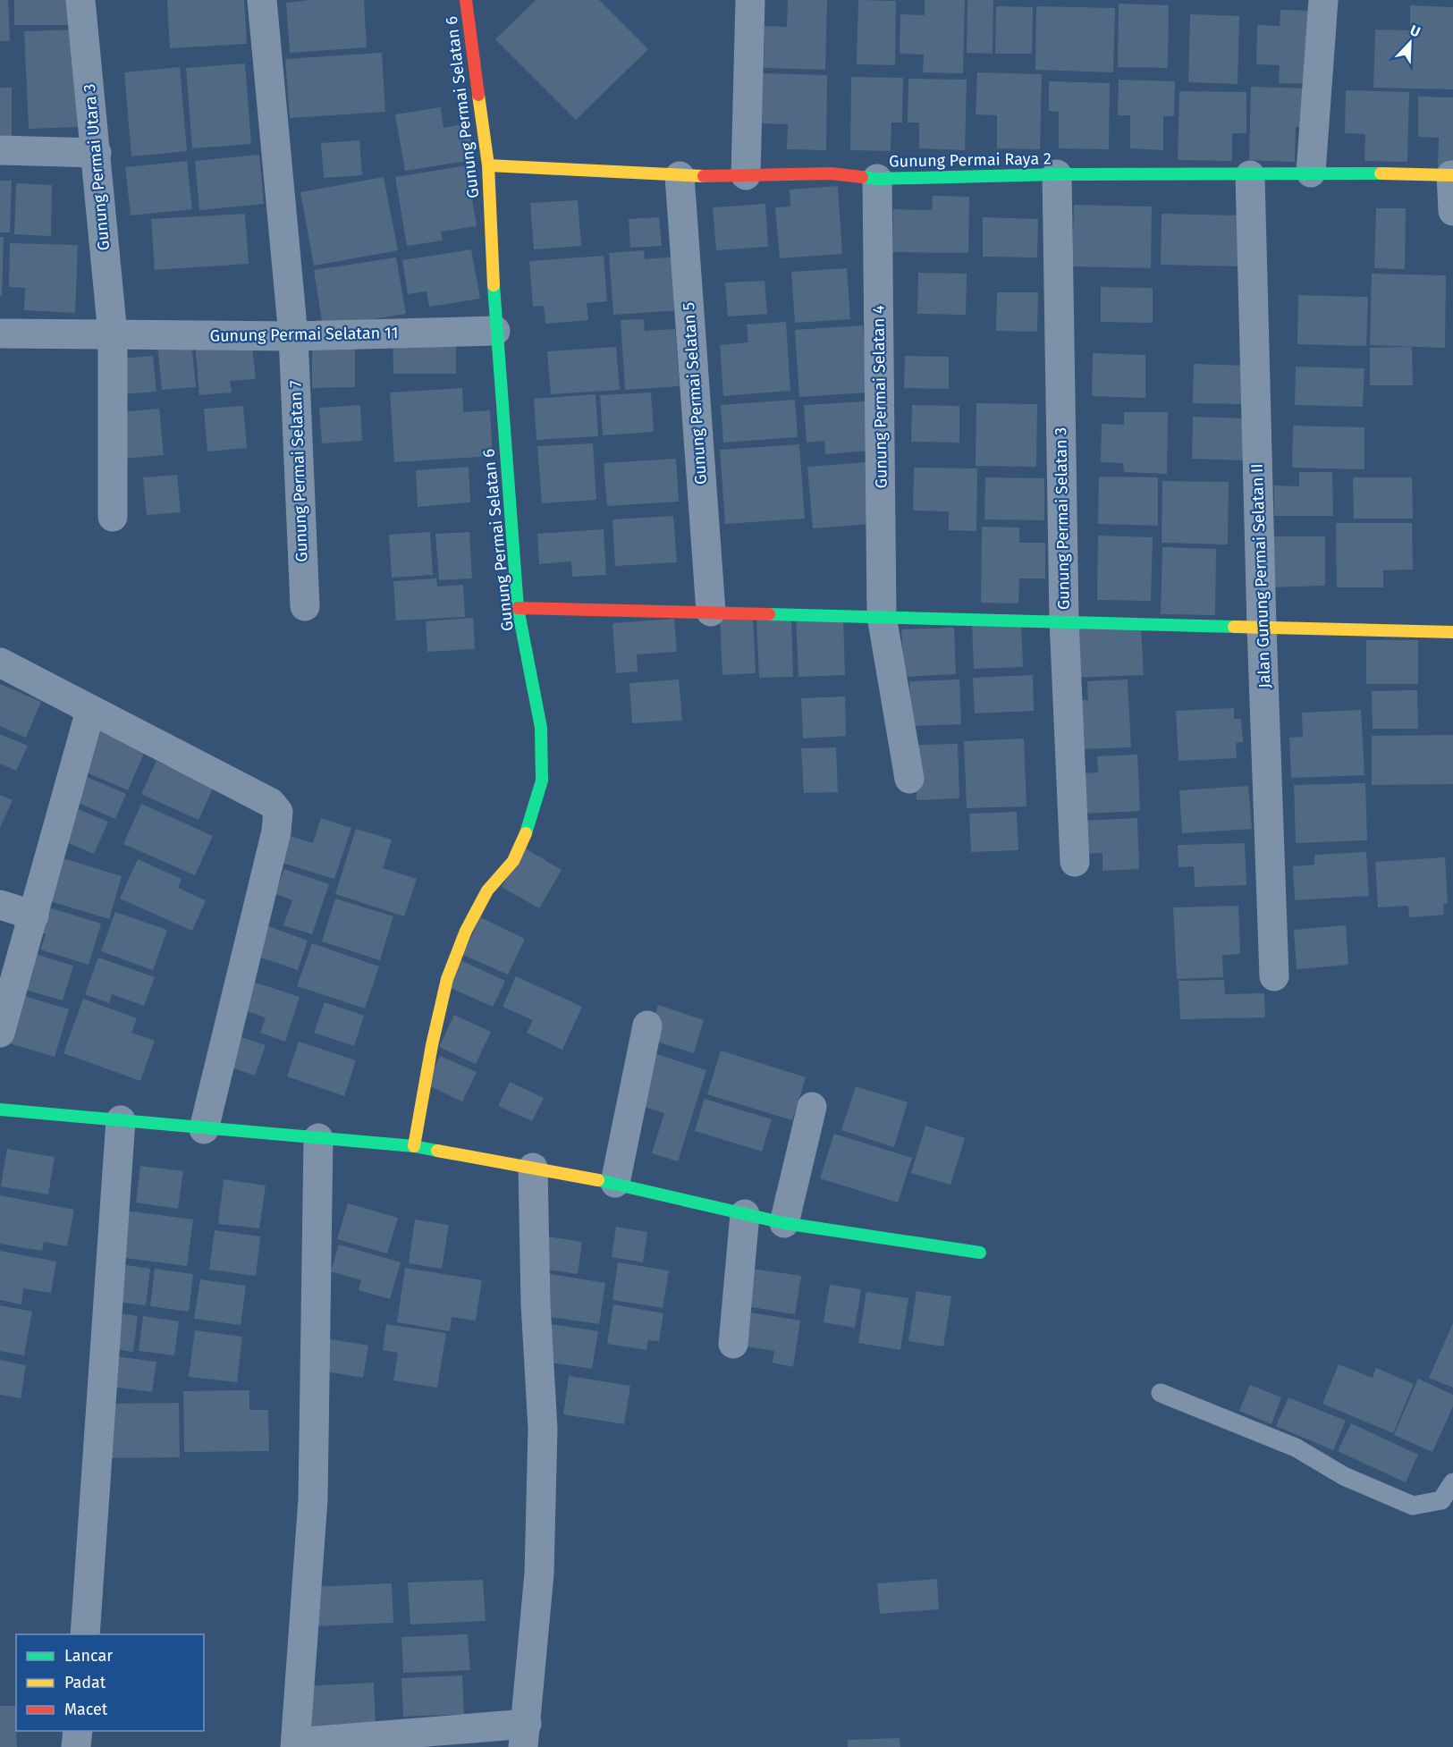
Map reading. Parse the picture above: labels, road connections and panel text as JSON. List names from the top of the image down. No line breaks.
{"streets":{"street":["Gunung Permai Selatan 6","Gunung Permai Raya 2","Gunung Permai Utara 3","Gunung Permai Selatan 11","Gunung Permai Selatan 5","Gunung Permai Selatan 4","Gunung Permai Selatan 7","Gunung Permai Selatan 3","Jalan Gunung Permai Selatan II"]},"crossings":[["Gunung Permai Selatan 6","Gunung Permai Raya 2"],["Gunung Permai Selatan 6","Gunung Permai Selatan 11"],["Gunung Permai Raya 2","Gunung Permai Selatan 5"],["Gunung Permai Raya 2","Gunung Permai Selatan 4"],["Gunung Permai Raya 2","Gunung Permai Selatan 3"],["Gunung Permai Raya 2","Jalan Gunung Permai Selatan II"],["Gunung Permai Utara 3","Gunung Permai Selatan 11"],["Gunung Permai Selatan 11","Gunung Permai Selatan 7"]],"legend":["Lancar","Padat","Macet"],"north":"top right"}
